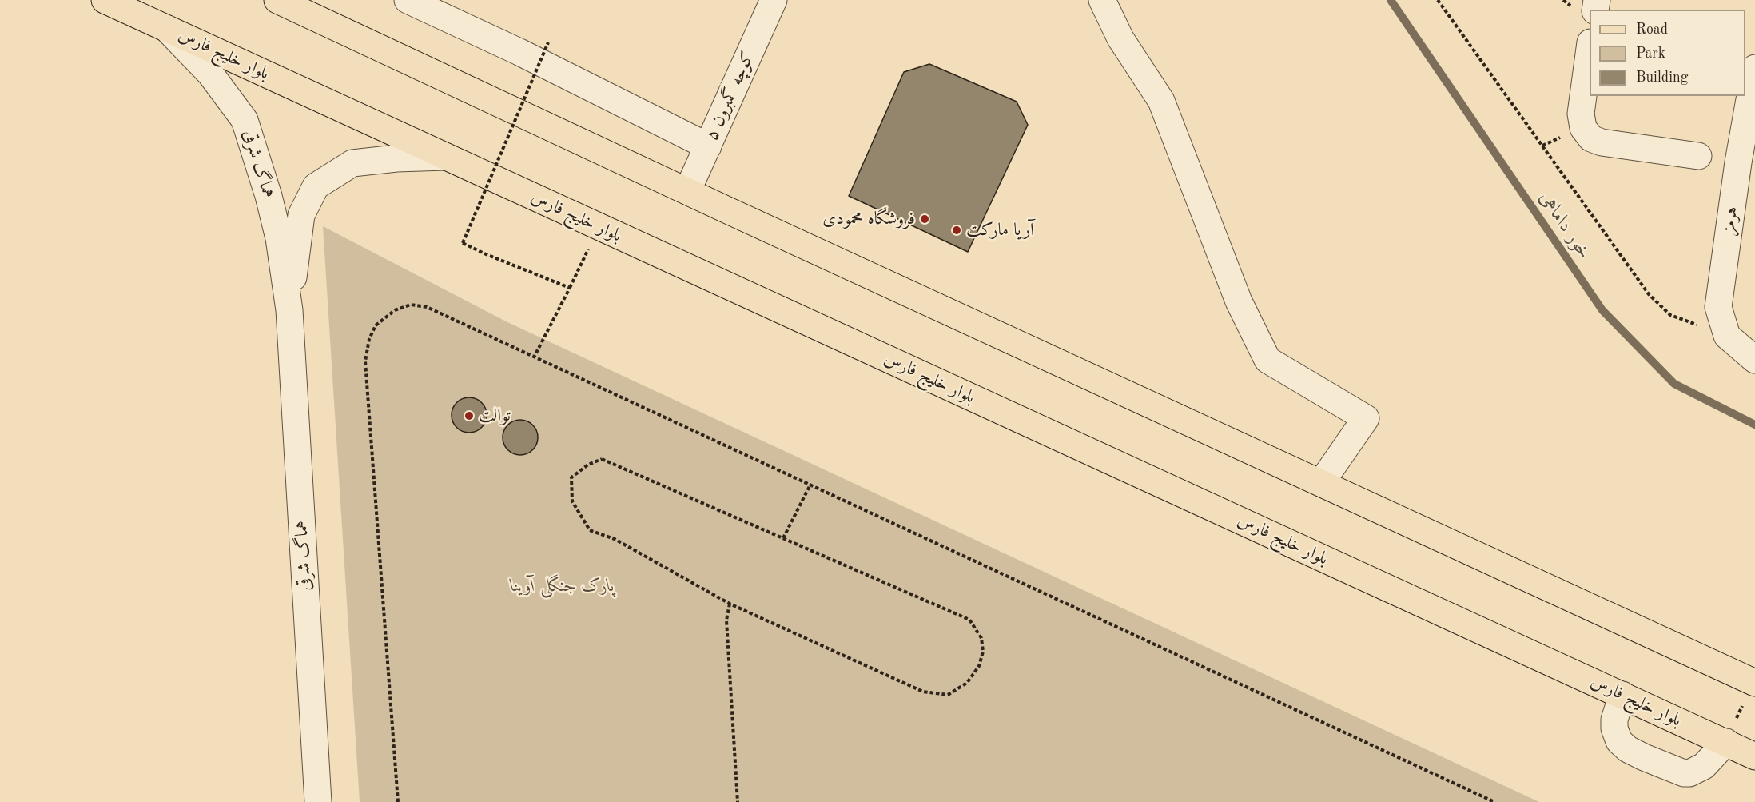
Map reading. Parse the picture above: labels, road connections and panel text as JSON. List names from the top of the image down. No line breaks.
{"streets":{"main road":["بلوار خلیج فارس"],"street":["کوچه گمبرون ۵","هماگ شرقی","هرمز"]},"crossings":[["بلوار خلیج فارس","هماگ شرقی"]],"water":["خور داماهی"],"parks":["پارک جنگلی آوینا"],"places":["فروشگاه محمودی","آریا مارکت","توالت"],"legend":["Road","Park","Building"]}
